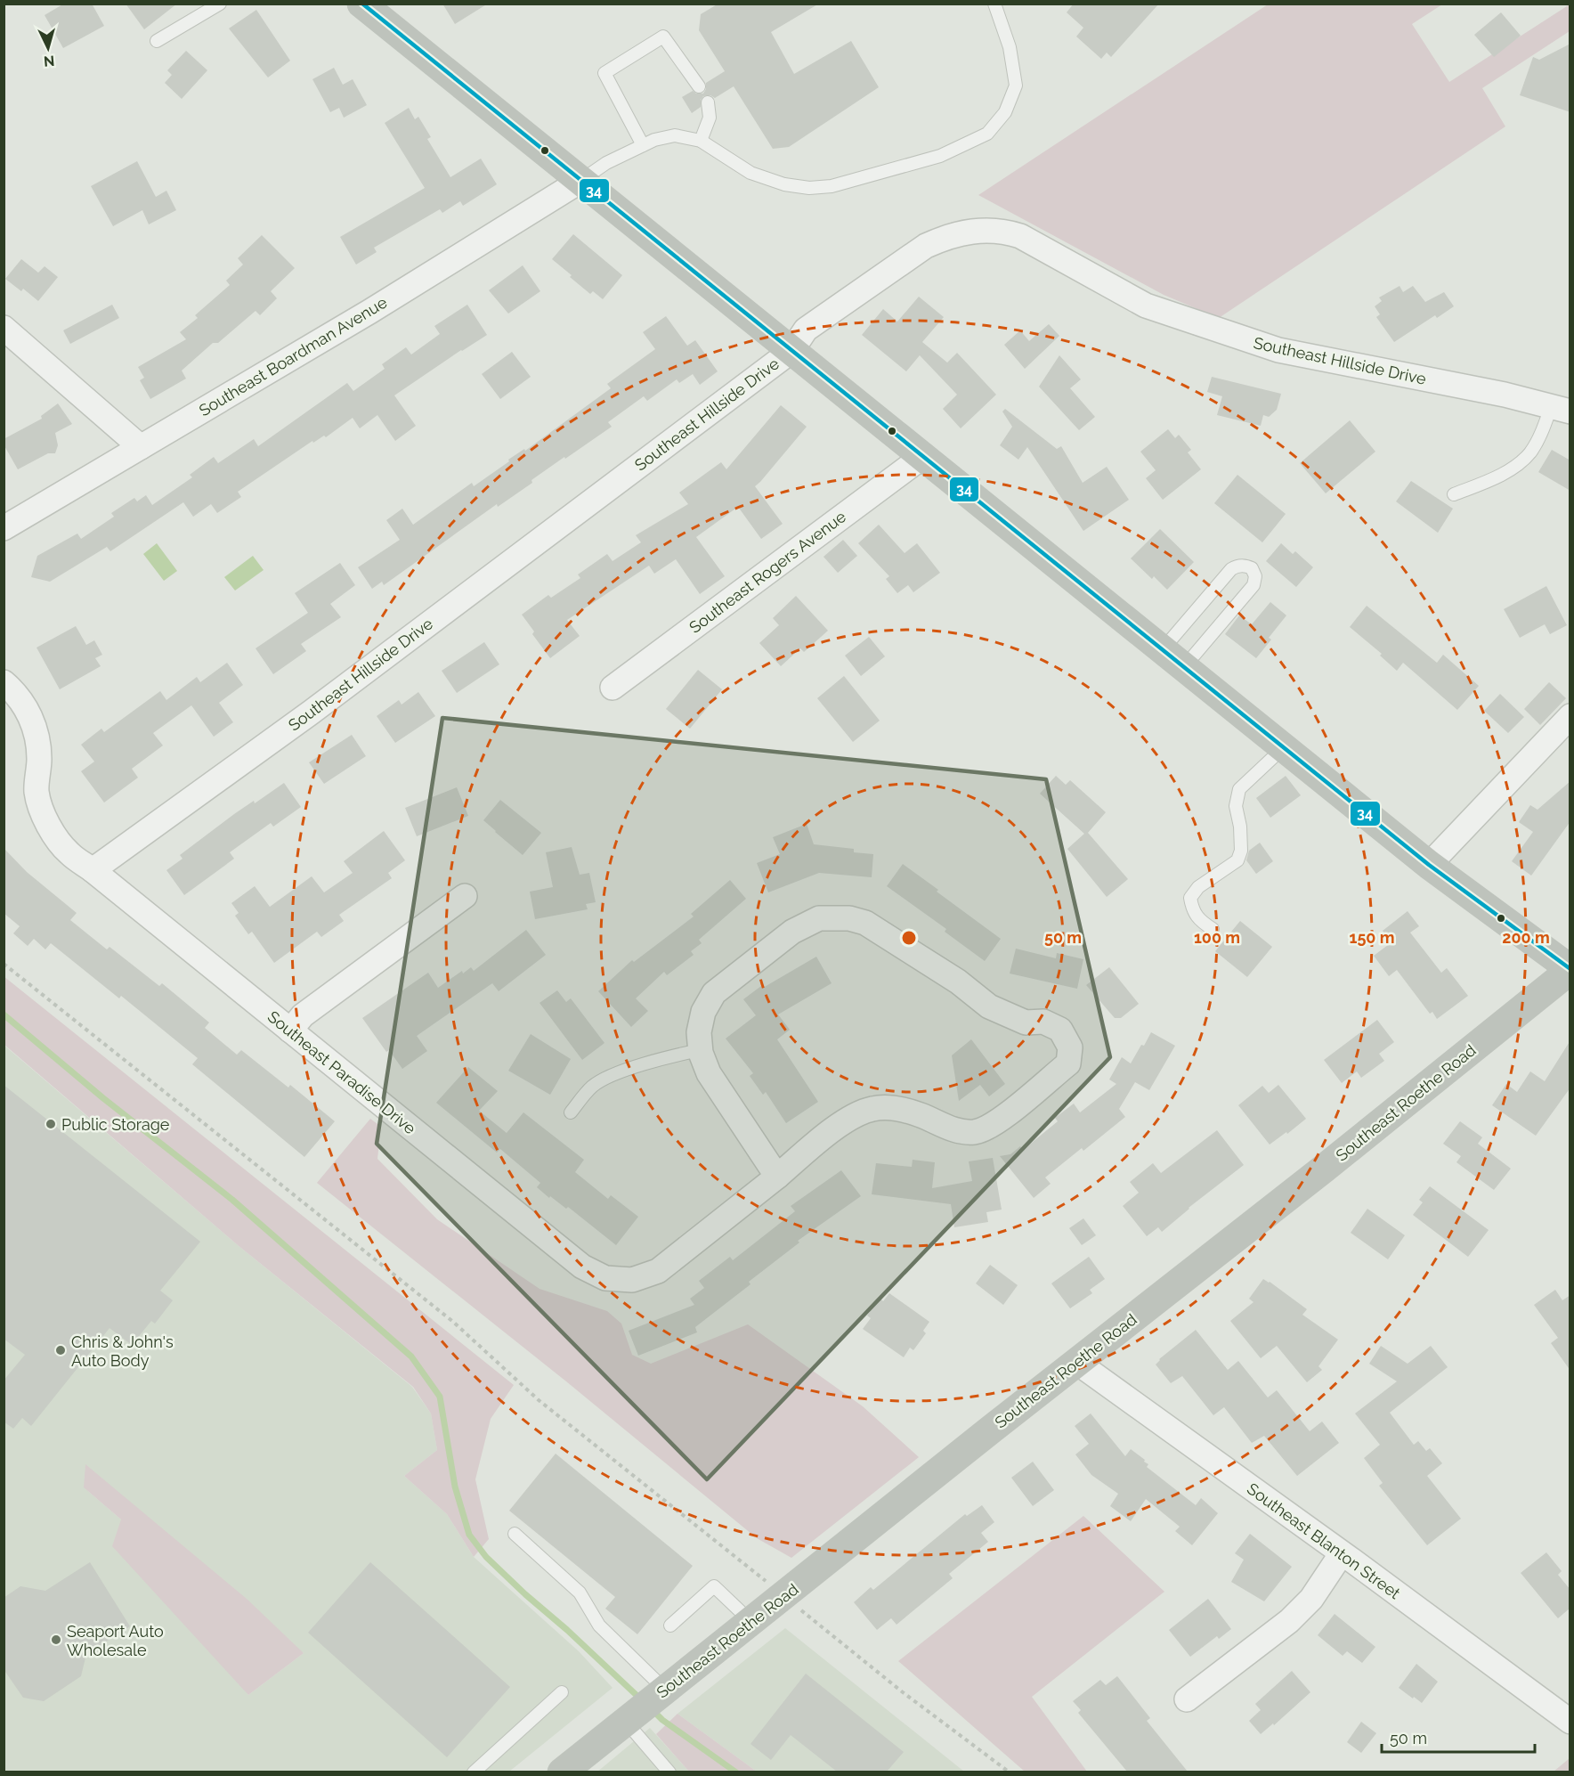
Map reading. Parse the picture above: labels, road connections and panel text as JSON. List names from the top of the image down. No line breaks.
{"streets":{"street":["Southeast Boardman Avenue","Southeast Hillside Drive","Southeast Rogers Avenue","Southeast Paradise Drive","Southeast Roethe Road","Southeast Blanton Street"]},"crossings":[["Southeast Hillside Drive","Southeast Paradise Drive"],["Southeast Roethe Road","Southeast Blanton Street"]],"places":["Public Storage","Chris & John's Auto Body","Seaport Auto Wholesale"],"lines":["transit line 34"],"scale_bar":"50 m","north":"bottom","rings":["50 m","100 m","150 m","200 m"]}
